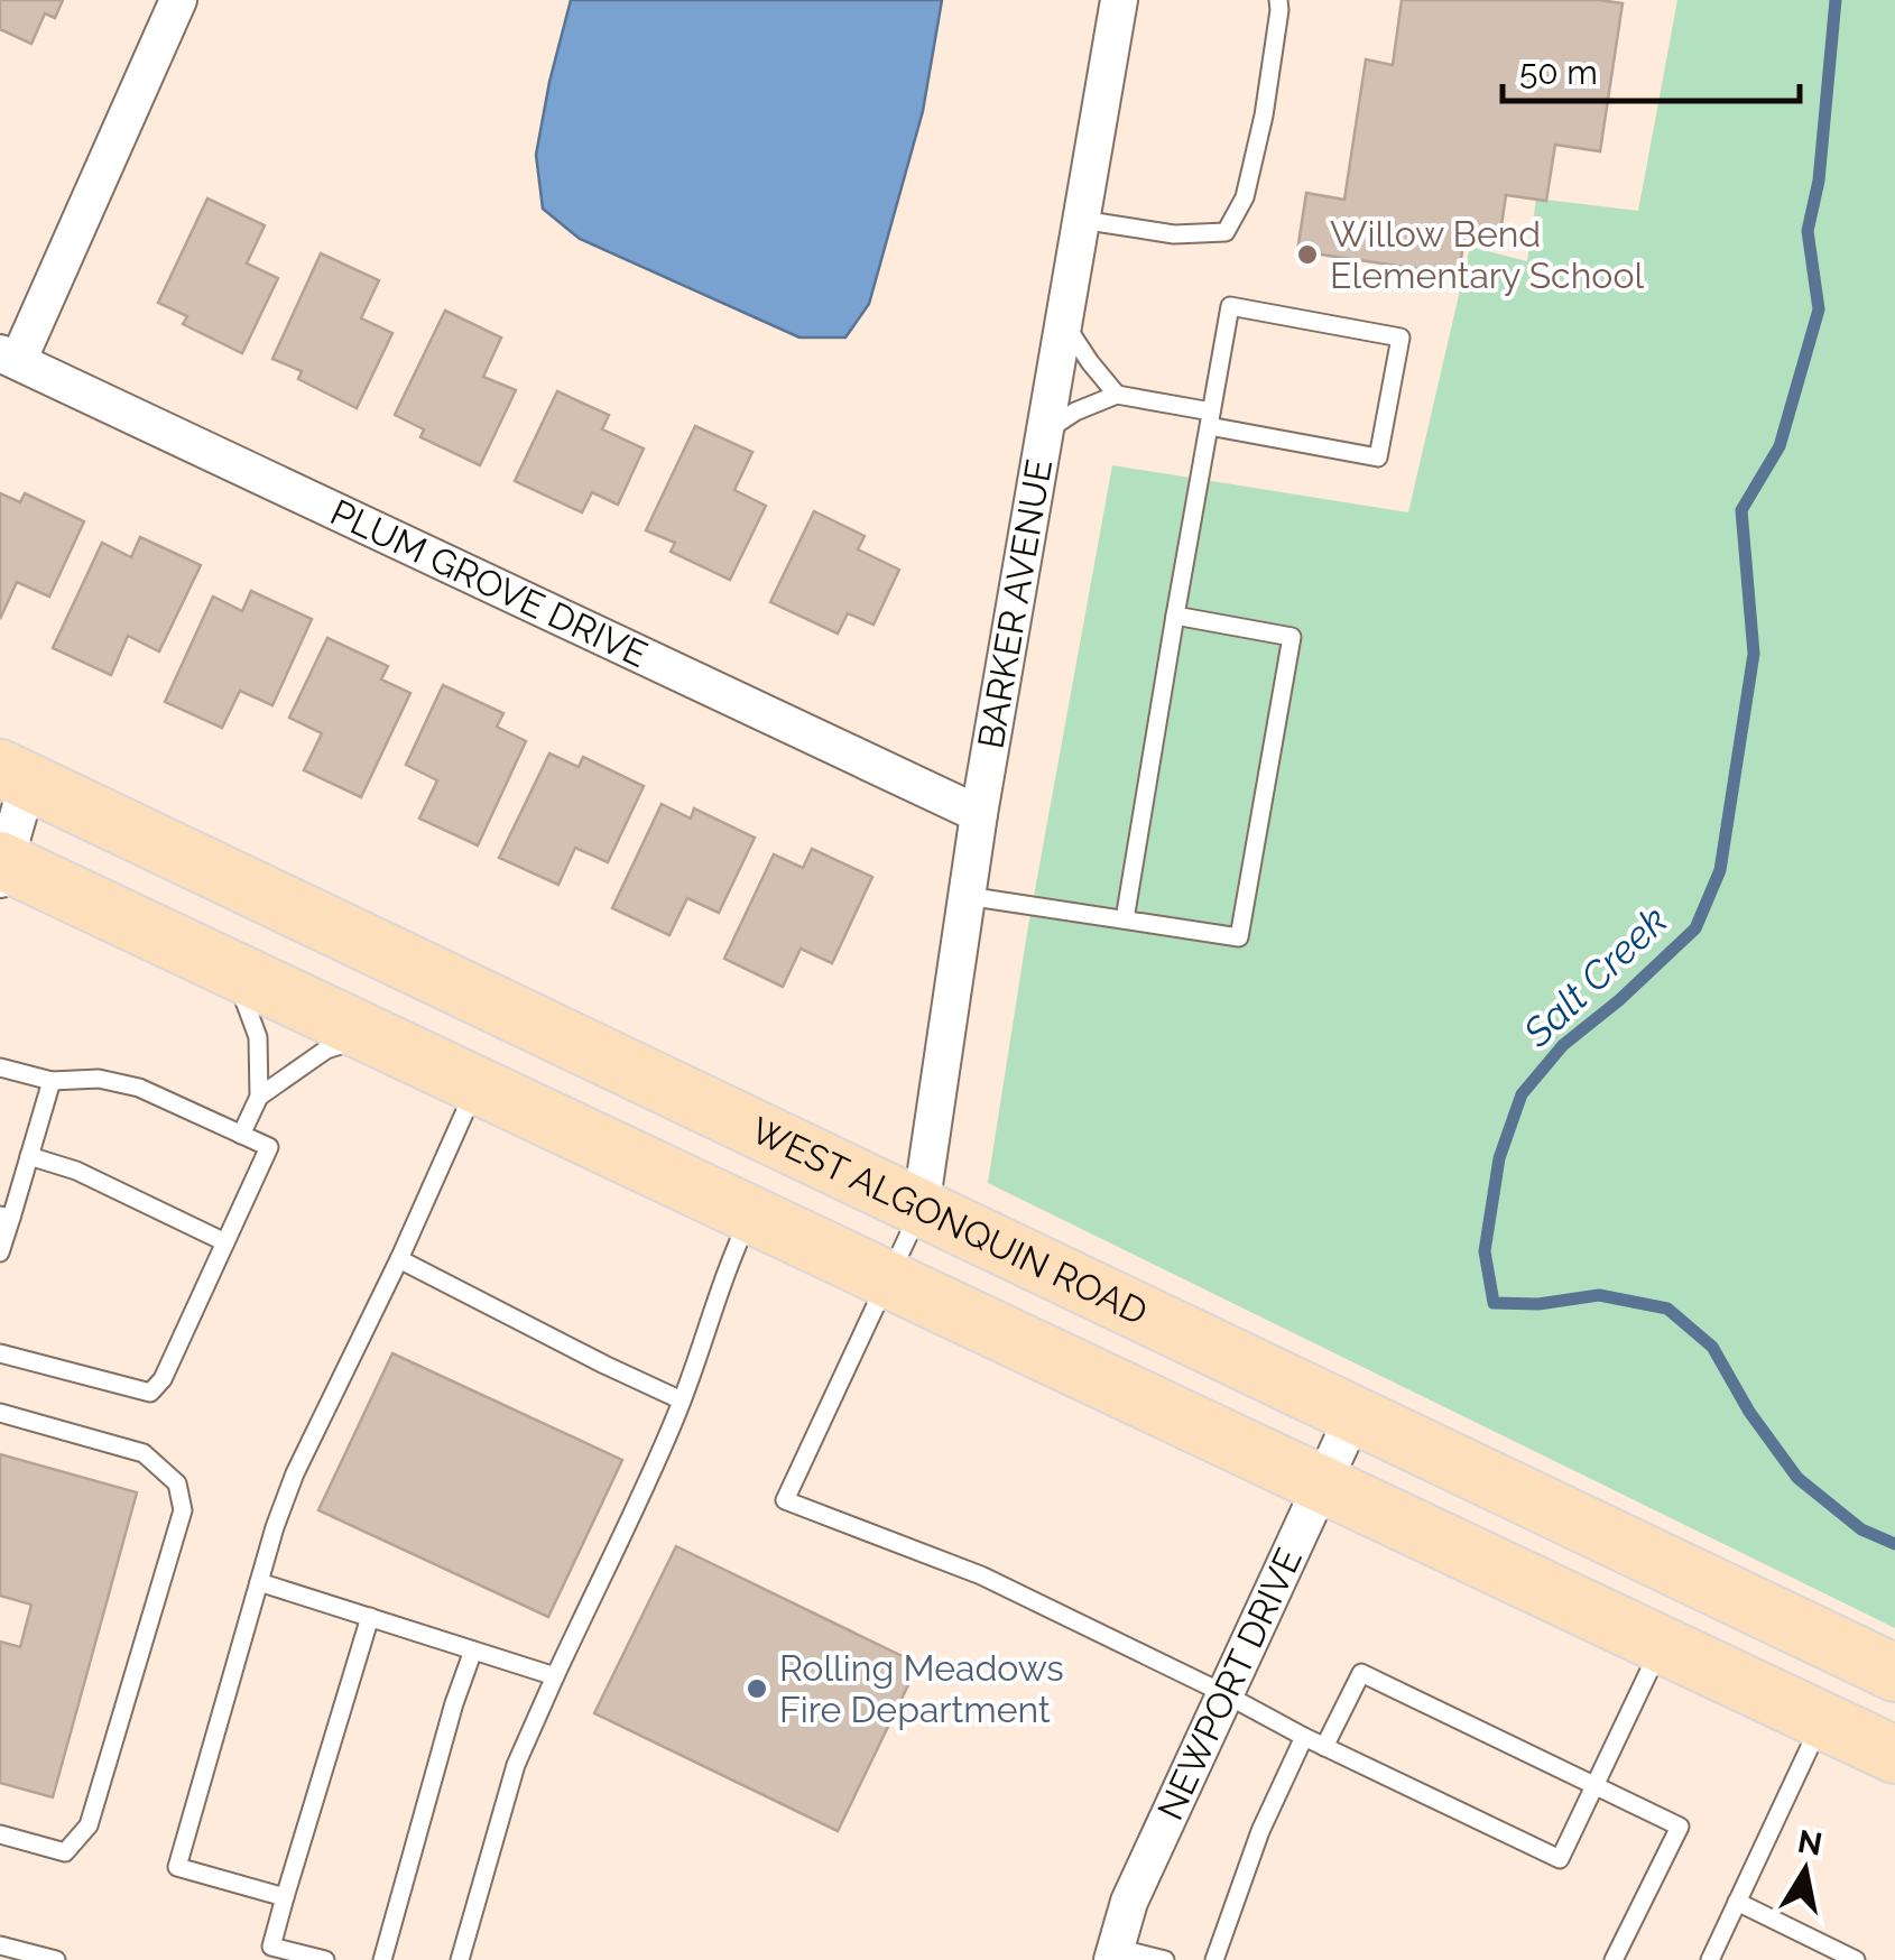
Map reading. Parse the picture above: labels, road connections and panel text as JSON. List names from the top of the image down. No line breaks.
{"streets":{"main road":["WEST ALGONQUIN ROAD"],"street":["PLUM GROVE DRIVE","BARKER AVENUE","NEWPORT DRIVE"]},"crossings":[["PLUM GROVE DRIVE","BARKER AVENUE"],["BARKER AVENUE","WEST ALGONQUIN ROAD"],["WEST ALGONQUIN ROAD","NEWPORT DRIVE"]],"water":["Salt Creek"],"places":["Willow Bend Elementary School","Rolling Meadows Fire Department"],"scale_bar":"50 m","north":"top"}
